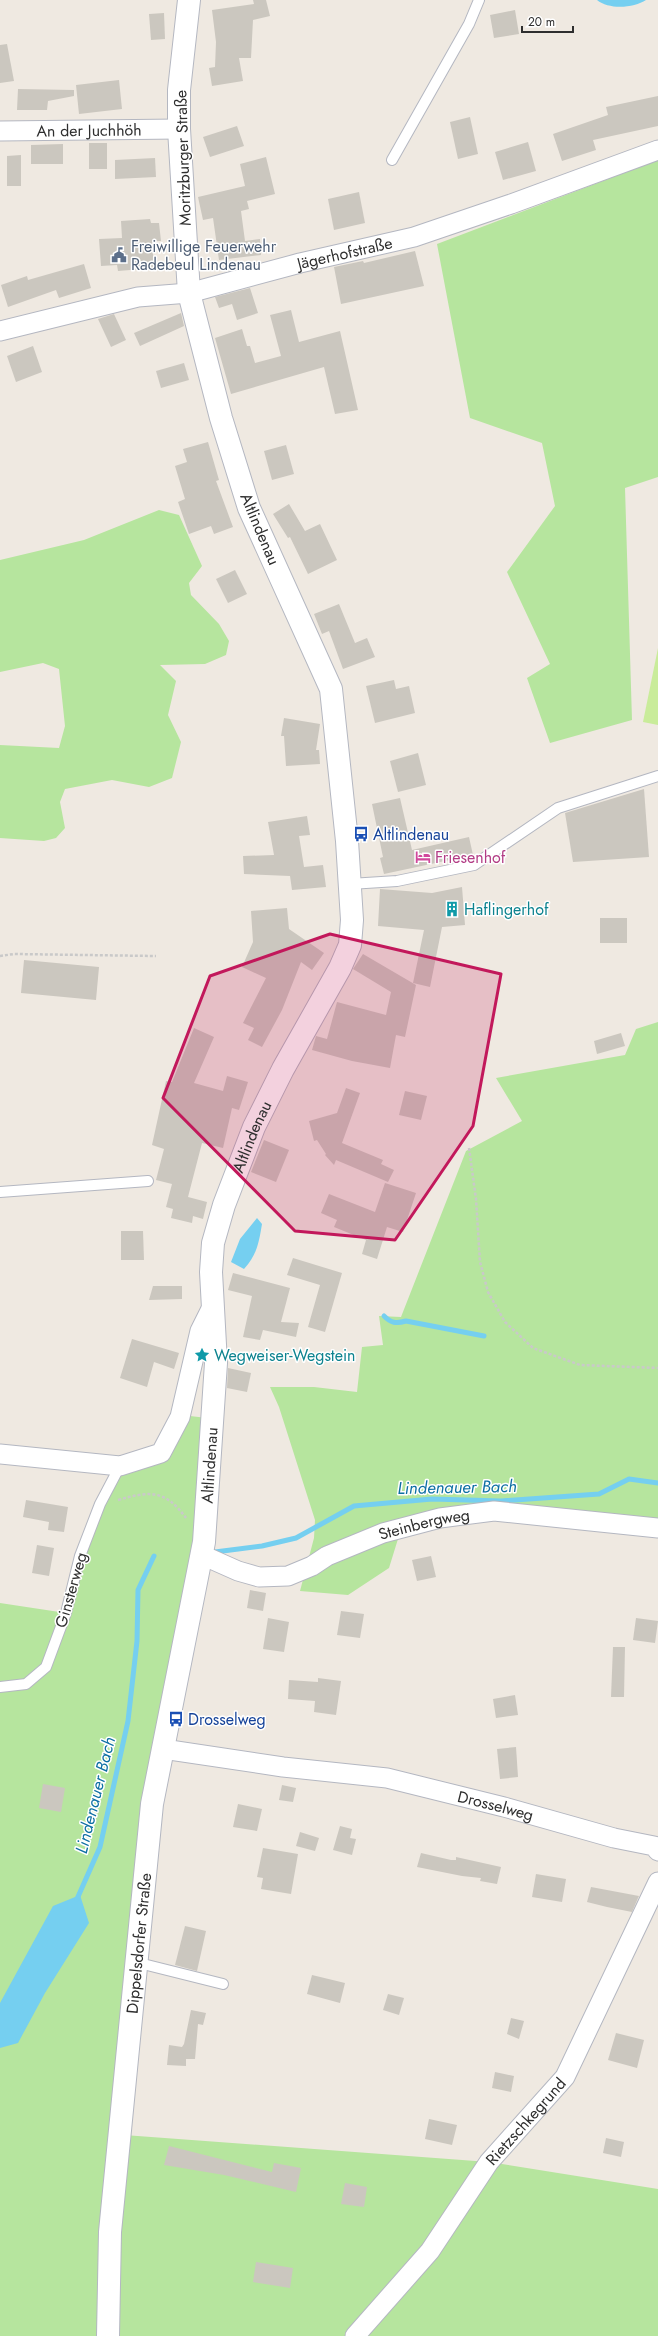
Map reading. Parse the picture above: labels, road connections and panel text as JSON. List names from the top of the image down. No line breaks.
{"streets":{"street":["An der Juchhöh","Moritzburger Straße","Jägerhofstraße","Altlindenau","Steinbergweg","Drosselweg","Dippelsdorfer Straße","Rietzschkegrund"],"lane":["Ginsterweg"]},"crossings":[["An der Juchhöh","Moritzburger Straße"],["Moritzburger Straße","Jägerhofstraße"],["Moritzburger Straße","Altlindenau"],["Jägerhofstraße","Altlindenau"],["Altlindenau","Steinbergweg"],["Altlindenau","Dippelsdorfer Straße"],["Steinbergweg","Dippelsdorfer Straße"],["Drosselweg","Dippelsdorfer Straße"]],"water":["Lindenauer Bach"],"places":{"public building":["Freiwillige Feuerwehr Radebeul Lindenau"],"bus stop":["Altlindenau","Drosselweg"],"hotel":["Friesenhof"],"building":["Haflingerhof"],"place":["Wegweiser-Wegstein"]},"scale_bar":"20 m"}
